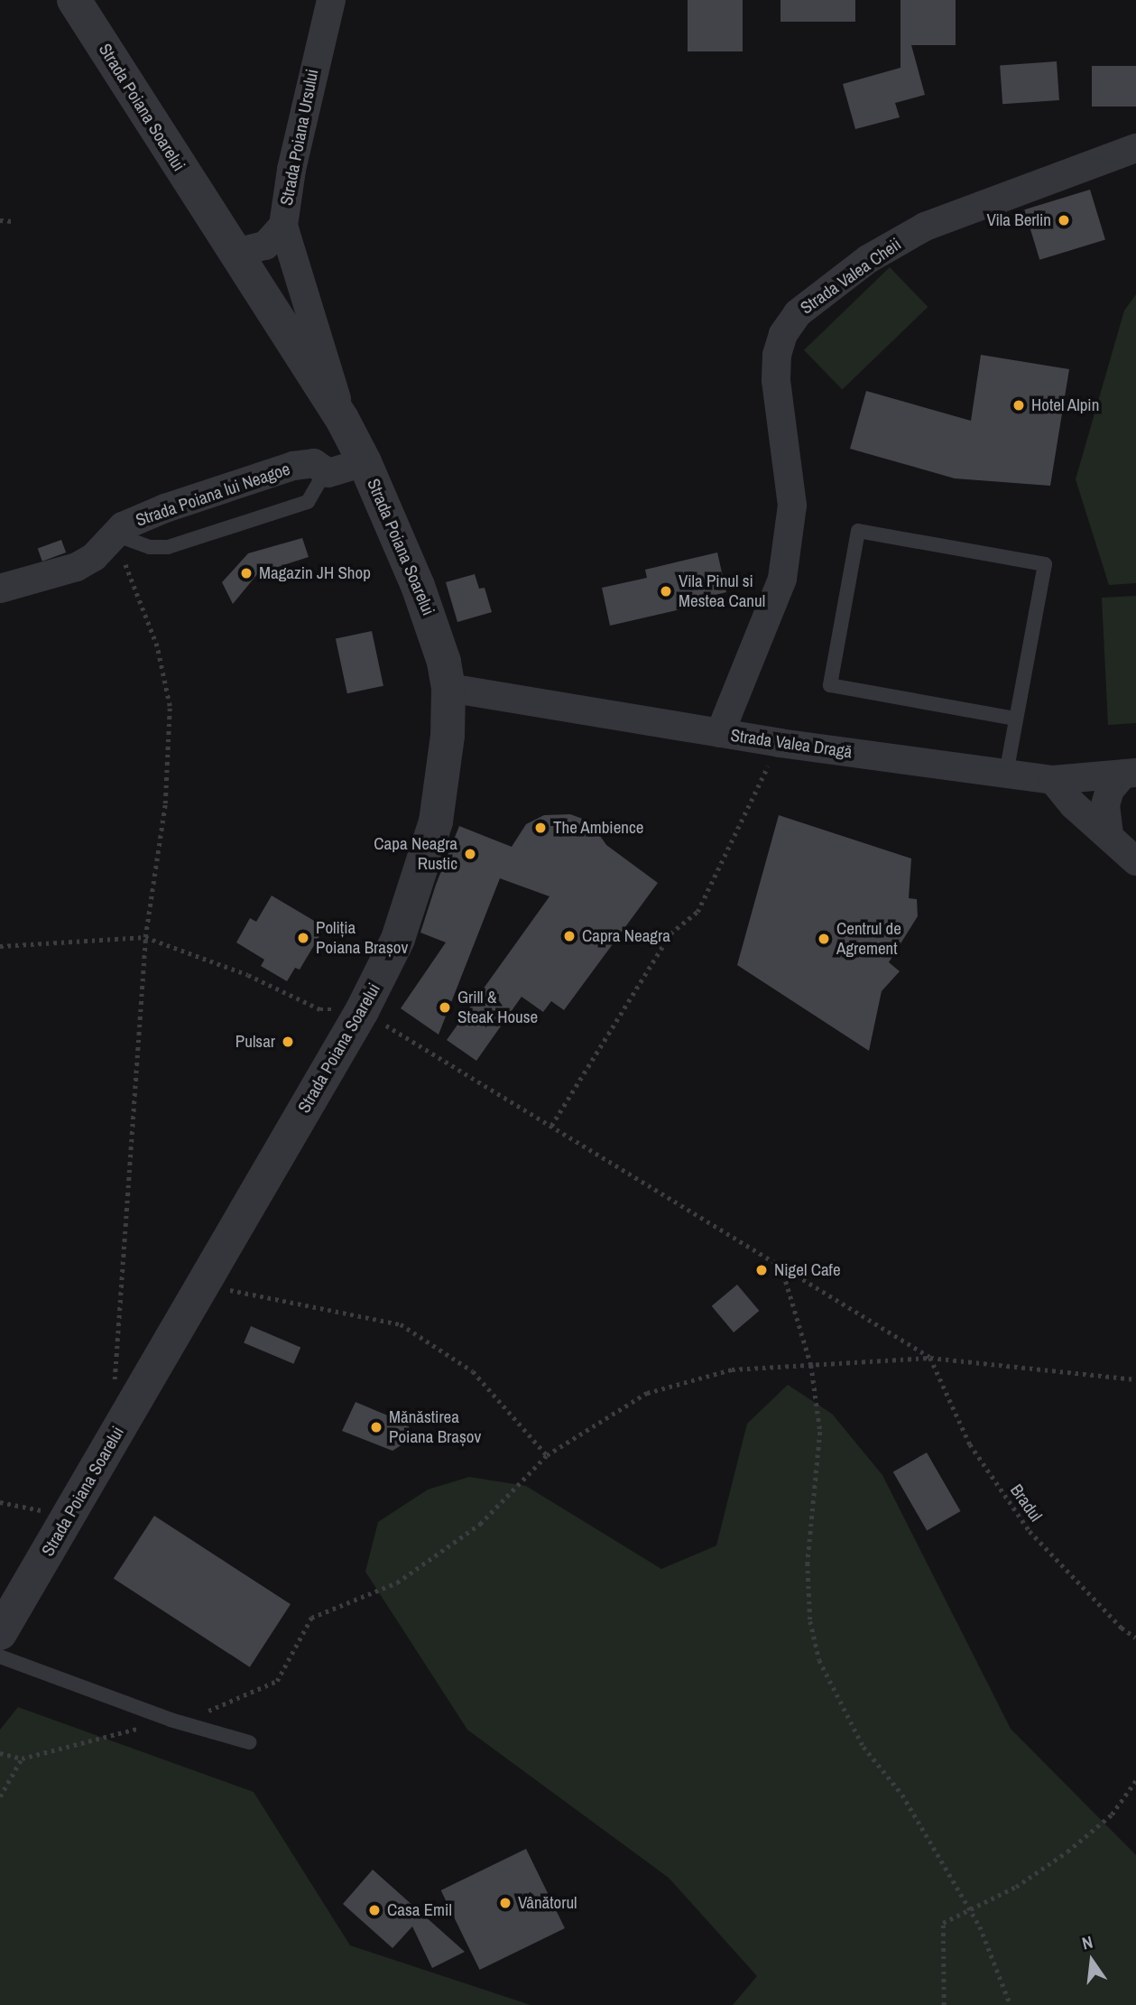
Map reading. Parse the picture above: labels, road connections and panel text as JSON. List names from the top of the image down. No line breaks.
{"streets":{"street":["Strada Poiana Soarelui","Strada Poiana Ursului","Strada Valea Cheii","Strada Poiana lui Neagoe","Strada Valea Dragă"],"path":["Bradul"]},"crossings":[["Strada Poiana Soarelui","Strada Poiana Ursului"],["Strada Poiana Soarelui","Strada Valea Dragă"],["Strada Valea Cheii","Strada Valea Dragă"]],"places":["Vila Berlin","Hotel Alpin","Magazin JH Shop","Vila Pinul si Mestea Canul","The Ambience","Capa Neagra Rustic","Capra Neagra","Poliția Poiana Brașov","Centrul de Agrement","Grill & Steak House","Pulsar","Nigel Cafe","Mănăstirea Poiana Brașov","Vânătorul","Casa Emil"],"north":"top"}
